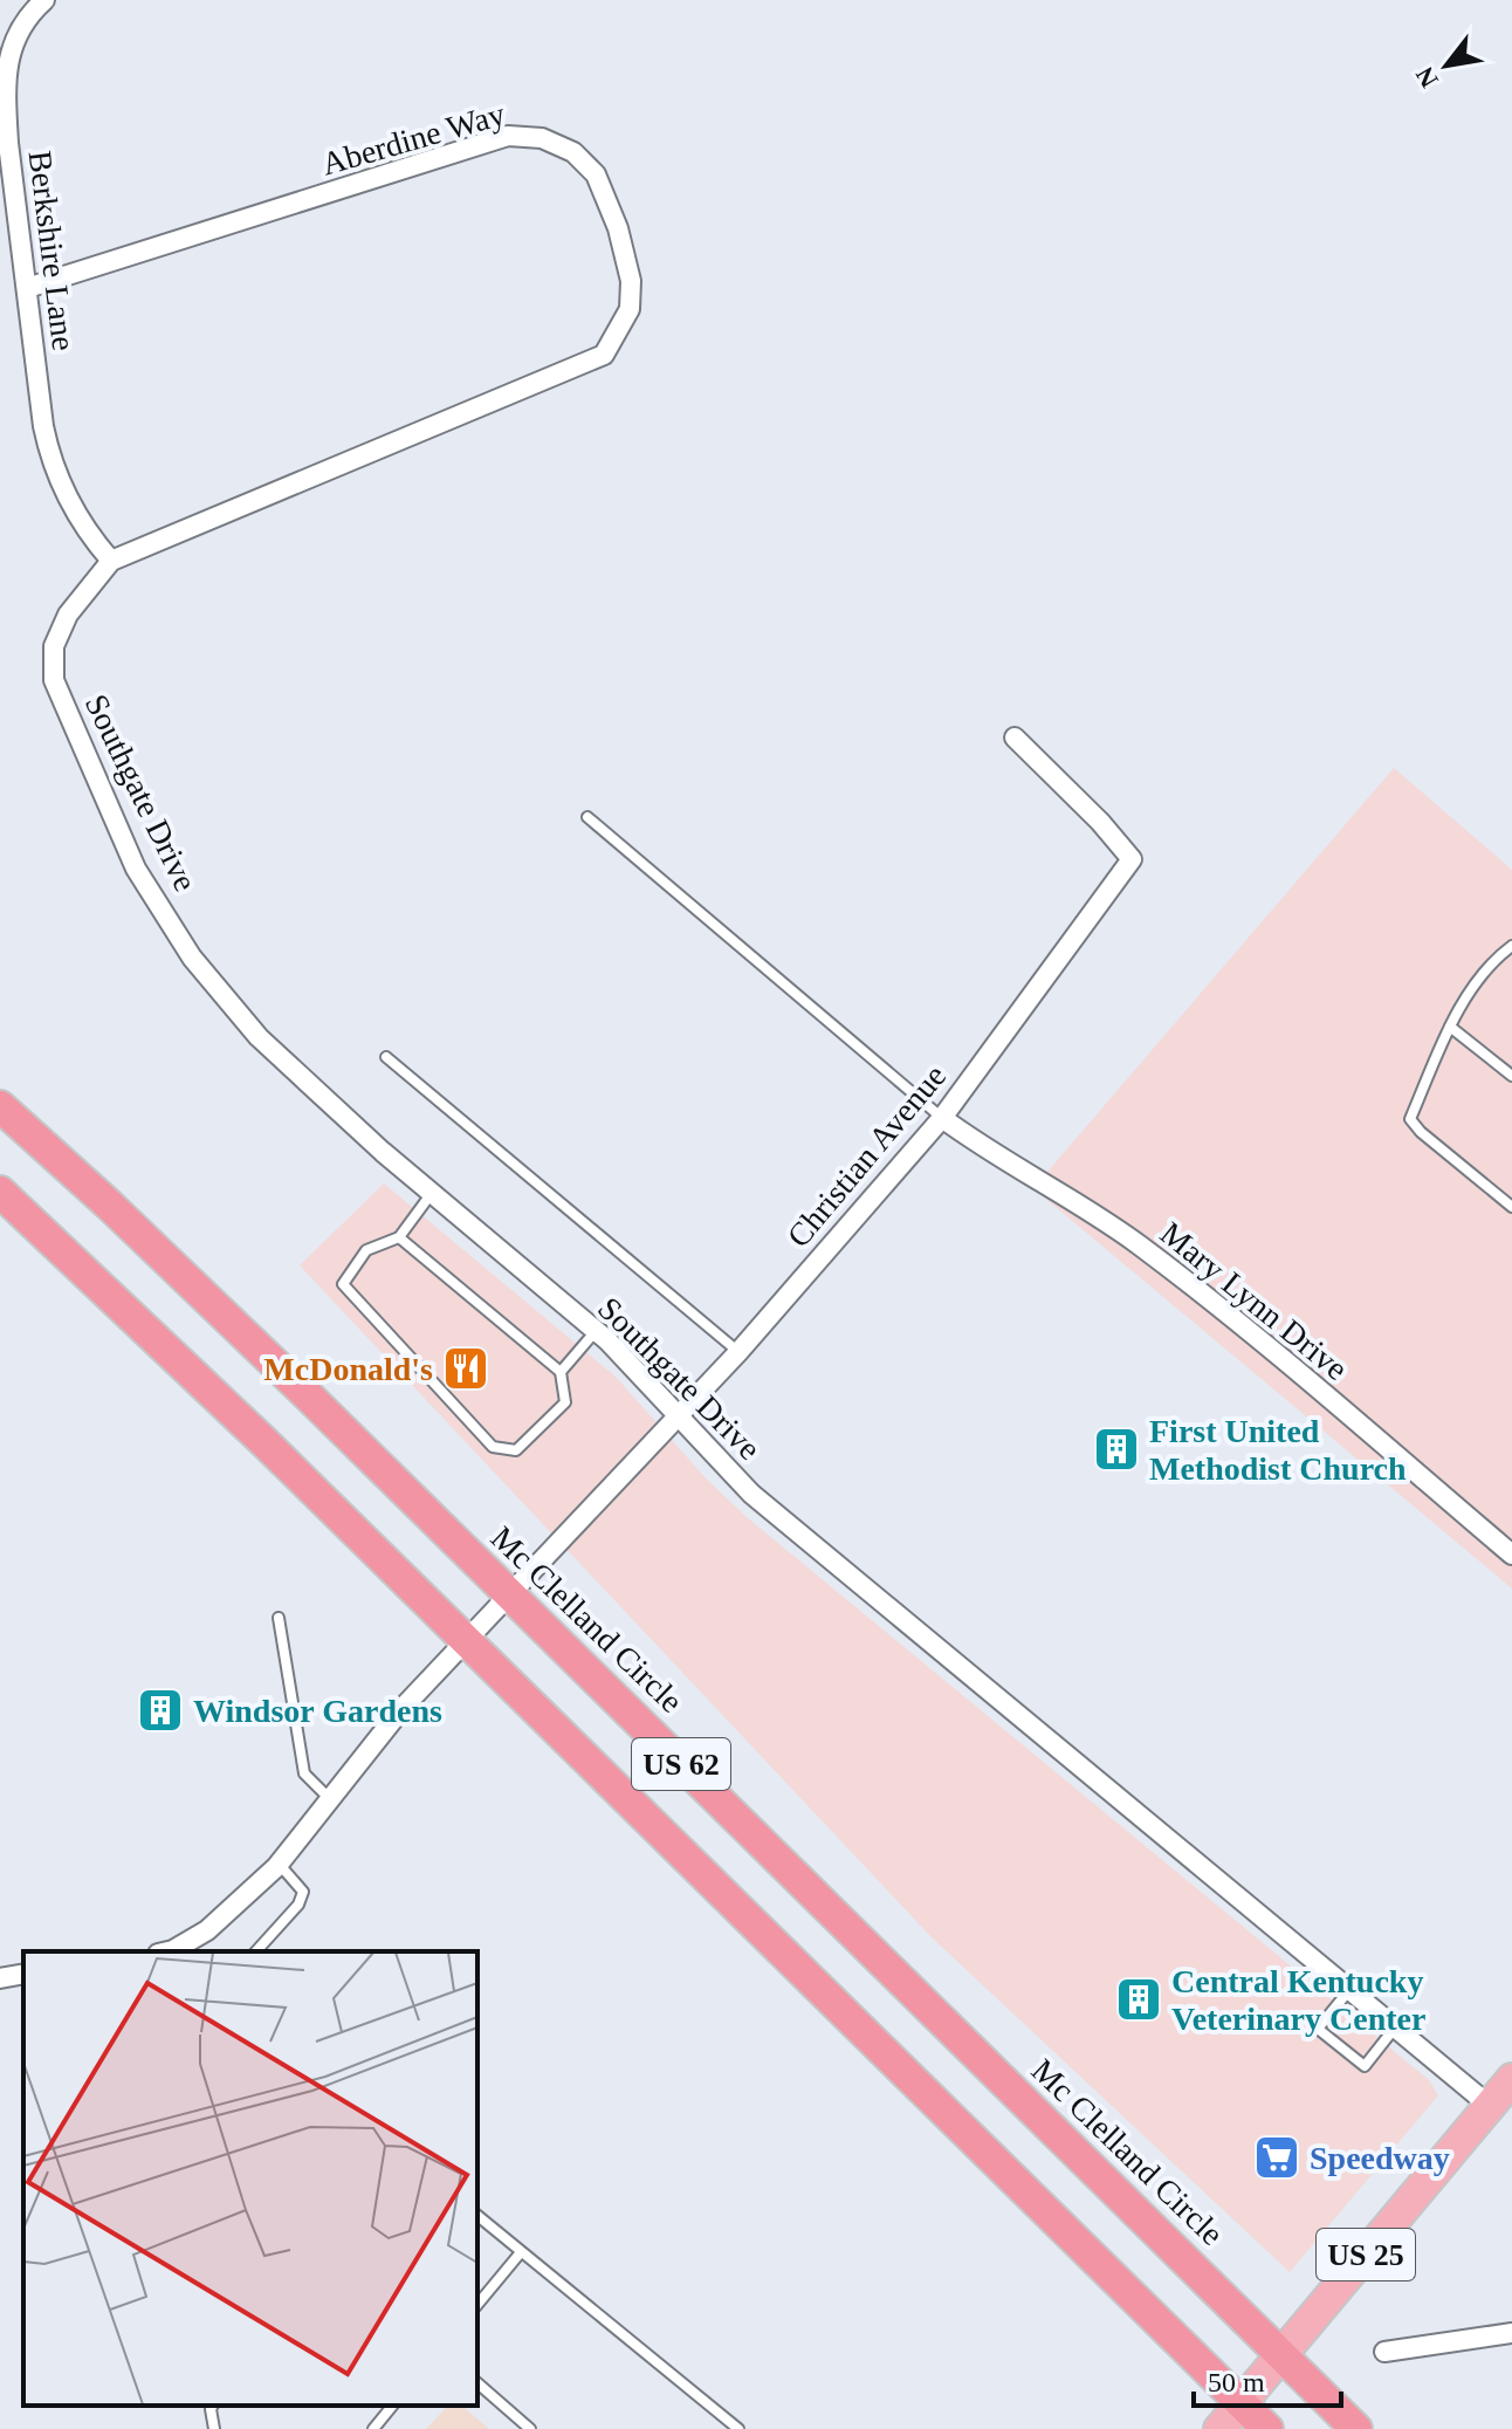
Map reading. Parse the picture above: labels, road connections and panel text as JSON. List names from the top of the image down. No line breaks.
{"streets":{"highway":["Mc Clelland Circle","US 62"],"main road":["US 25"],"street":["Aberdine Way","Berkshire Lane","Southgate Drive","Christian Avenue","Mary Lynn Drive"]},"crossings":[["Aberdine Way","Berkshire Lane"],["Aberdine Way","Southgate Drive"],["Berkshire Lane","Southgate Drive"],["Southgate Drive","Christian Avenue"],["Southgate Drive","US 25"],["Christian Avenue","Mary Lynn Drive"],["Christian Avenue","Mc Clelland Circle"],["Christian Avenue","US 62"],["Mc Clelland Circle","US 25"],["US 62","US 25"]],"places":{"restaurant":["McDonald's"],"building":["First United Methodist Church","Windsor Gardens","Central Kentucky Veterinary Center"],"supermarket":["Speedway"]},"scale_bar":"50 m","north":"bottom left"}
